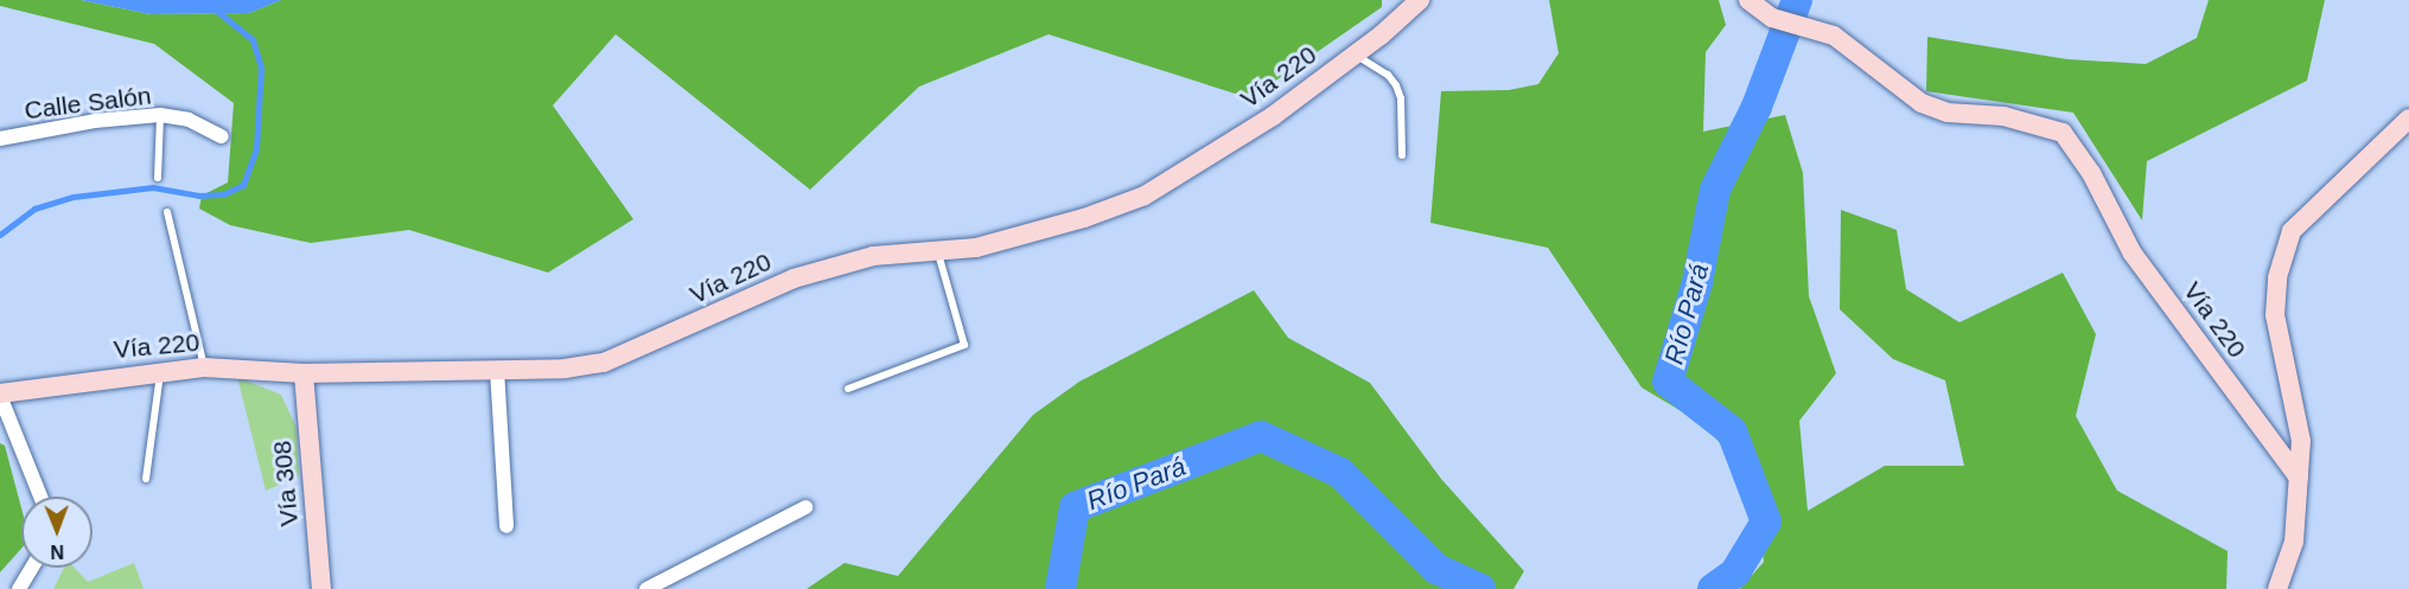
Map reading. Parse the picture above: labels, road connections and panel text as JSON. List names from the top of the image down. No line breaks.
{"streets":{"main road":["Vía 220","Vía 308"],"street":["Calle Salón"]},"crossings":[["Vía 220","Vía 308"]],"water":["Río Pará"],"north":"bottom"}
